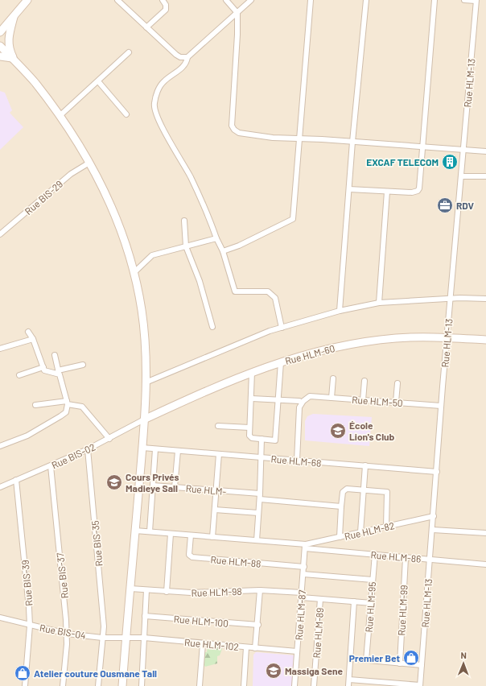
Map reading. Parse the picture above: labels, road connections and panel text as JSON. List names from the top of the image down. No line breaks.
{"streets":{"street":["Rue HLM-13","Rue BIS-29","Rue HLM-60","Rue HLM-50","Rue BIS-02","Rue HLM-68","Rue HLM-","Rue HLM-82","Rue BIS-35","Rue HLM-86","Rue HLM-88","Rue BIS-37","Rue BIS-39","Rue HLM-98","Rue HLM-95","Rue HLM-99","Rue HLM-87","Rue HLM-100","Rue BIS-04","Rue HLM-89","Rue HLM-102"]},"crossings":[["Rue HLM-13","Rue HLM-60"],["Rue HLM-13","Rue HLM-50"],["Rue HLM-13","Rue HLM-68"],["Rue HLM-13","Rue HLM-82"],["Rue HLM-13","Rue HLM-86"],["Rue HLM-60","Rue BIS-02"],["Rue HLM-50","Rue HLM-68"],["Rue BIS-02","Rue BIS-35"],["Rue BIS-02","Rue BIS-37"],["Rue BIS-02","Rue BIS-39"],["Rue HLM-82","Rue HLM-86"],["Rue HLM-82","Rue HLM-87"],["Rue BIS-35","Rue BIS-04"],["Rue HLM-86","Rue HLM-88"],["Rue HLM-86","Rue HLM-95"],["Rue HLM-86","Rue HLM-99"],["Rue HLM-86","Rue HLM-87"],["Rue HLM-88","Rue HLM-87"],["Rue BIS-37","Rue BIS-04"],["Rue BIS-39","Rue BIS-04"],["Rue HLM-98","Rue HLM-95"],["Rue HLM-98","Rue HLM-87"],["Rue HLM-98","Rue HLM-89"],["Rue HLM-87","Rue HLM-102"],["Rue BIS-04","Rue HLM-102"]],"places":{"building":["EXCAF TELECOM"],"office":["RDV"],"school or university":["École Lion's Club","Cours Privés Madieye Sall","Massiga Sene"],"shop":["Premier Bet","Atelier couture Ousmane Tall"]},"north":"top"}
